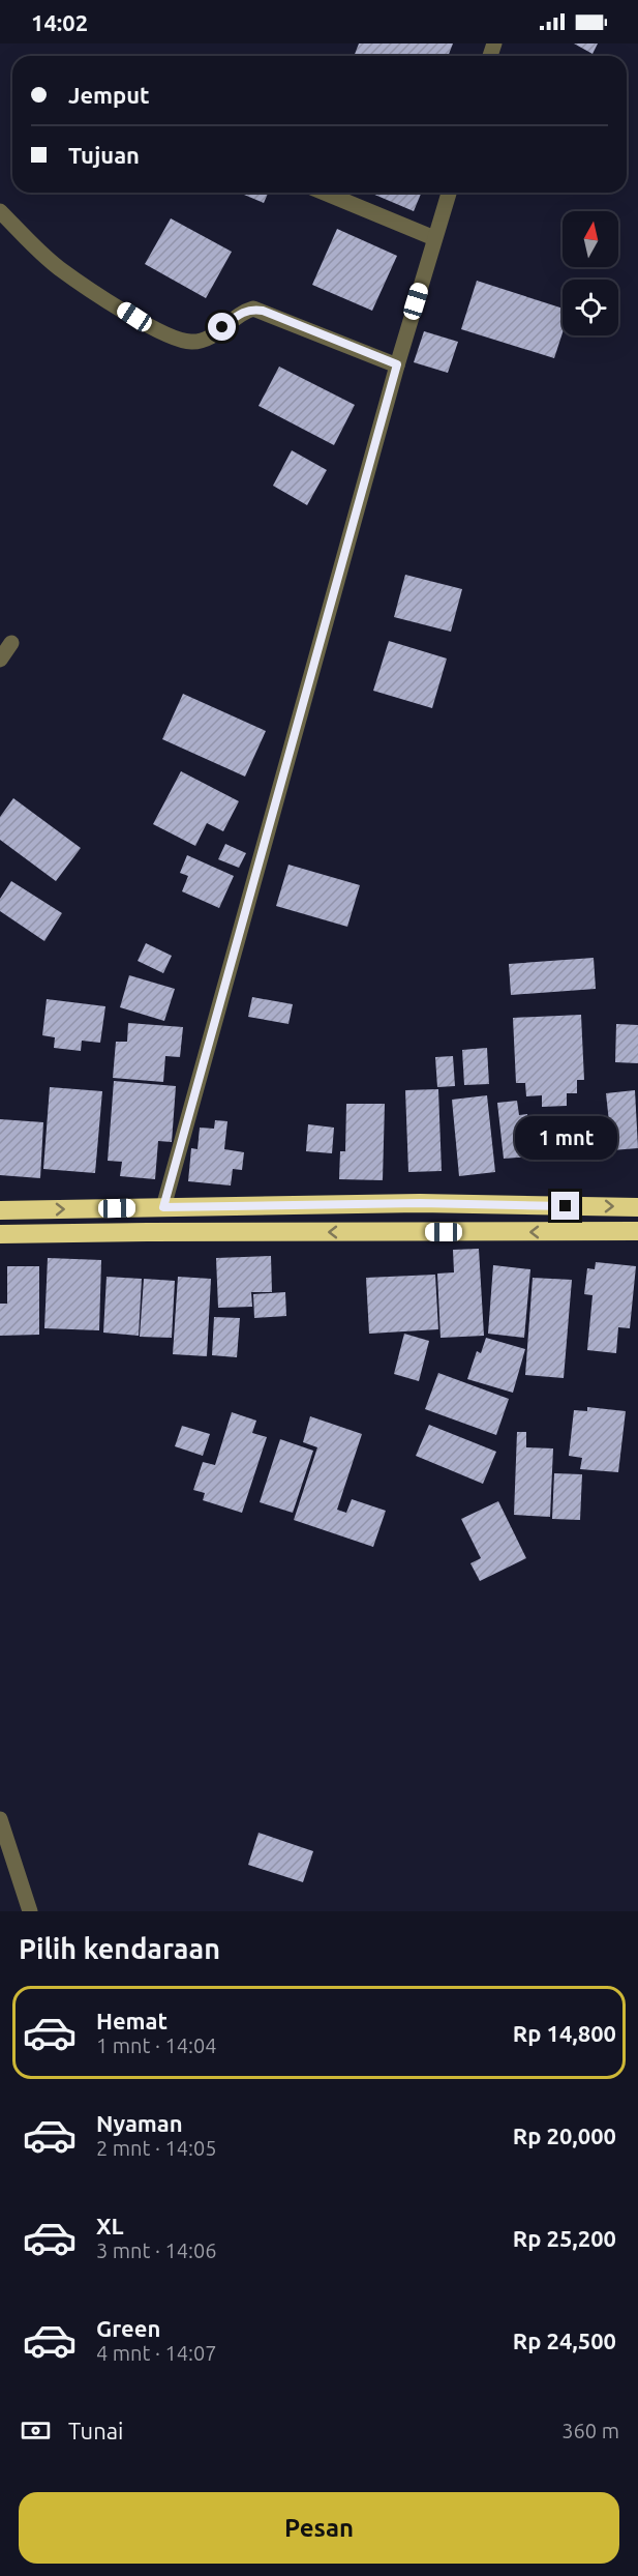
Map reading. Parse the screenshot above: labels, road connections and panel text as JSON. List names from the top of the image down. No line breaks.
{"north":"top","page":{"status":"14:02","banner":["Jemput","Tujuan"],"bubble":"1 mnt","heading":"Pilih kendaraan","list":[{"name":"Hemat","note":"1 mnt · 14:04","value":"Rp 14,800"},{"name":"Nyaman","note":"2 mnt · 14:05","value":"Rp 20,000"},{"name":"XL","note":"3 mnt · 14:06","value":"Rp 25,200"},{"name":"Green","note":"4 mnt · 14:07","value":"Rp 24,500"}],"pay":["Tunai","360 m"],"buttons":"Pesan"}}
